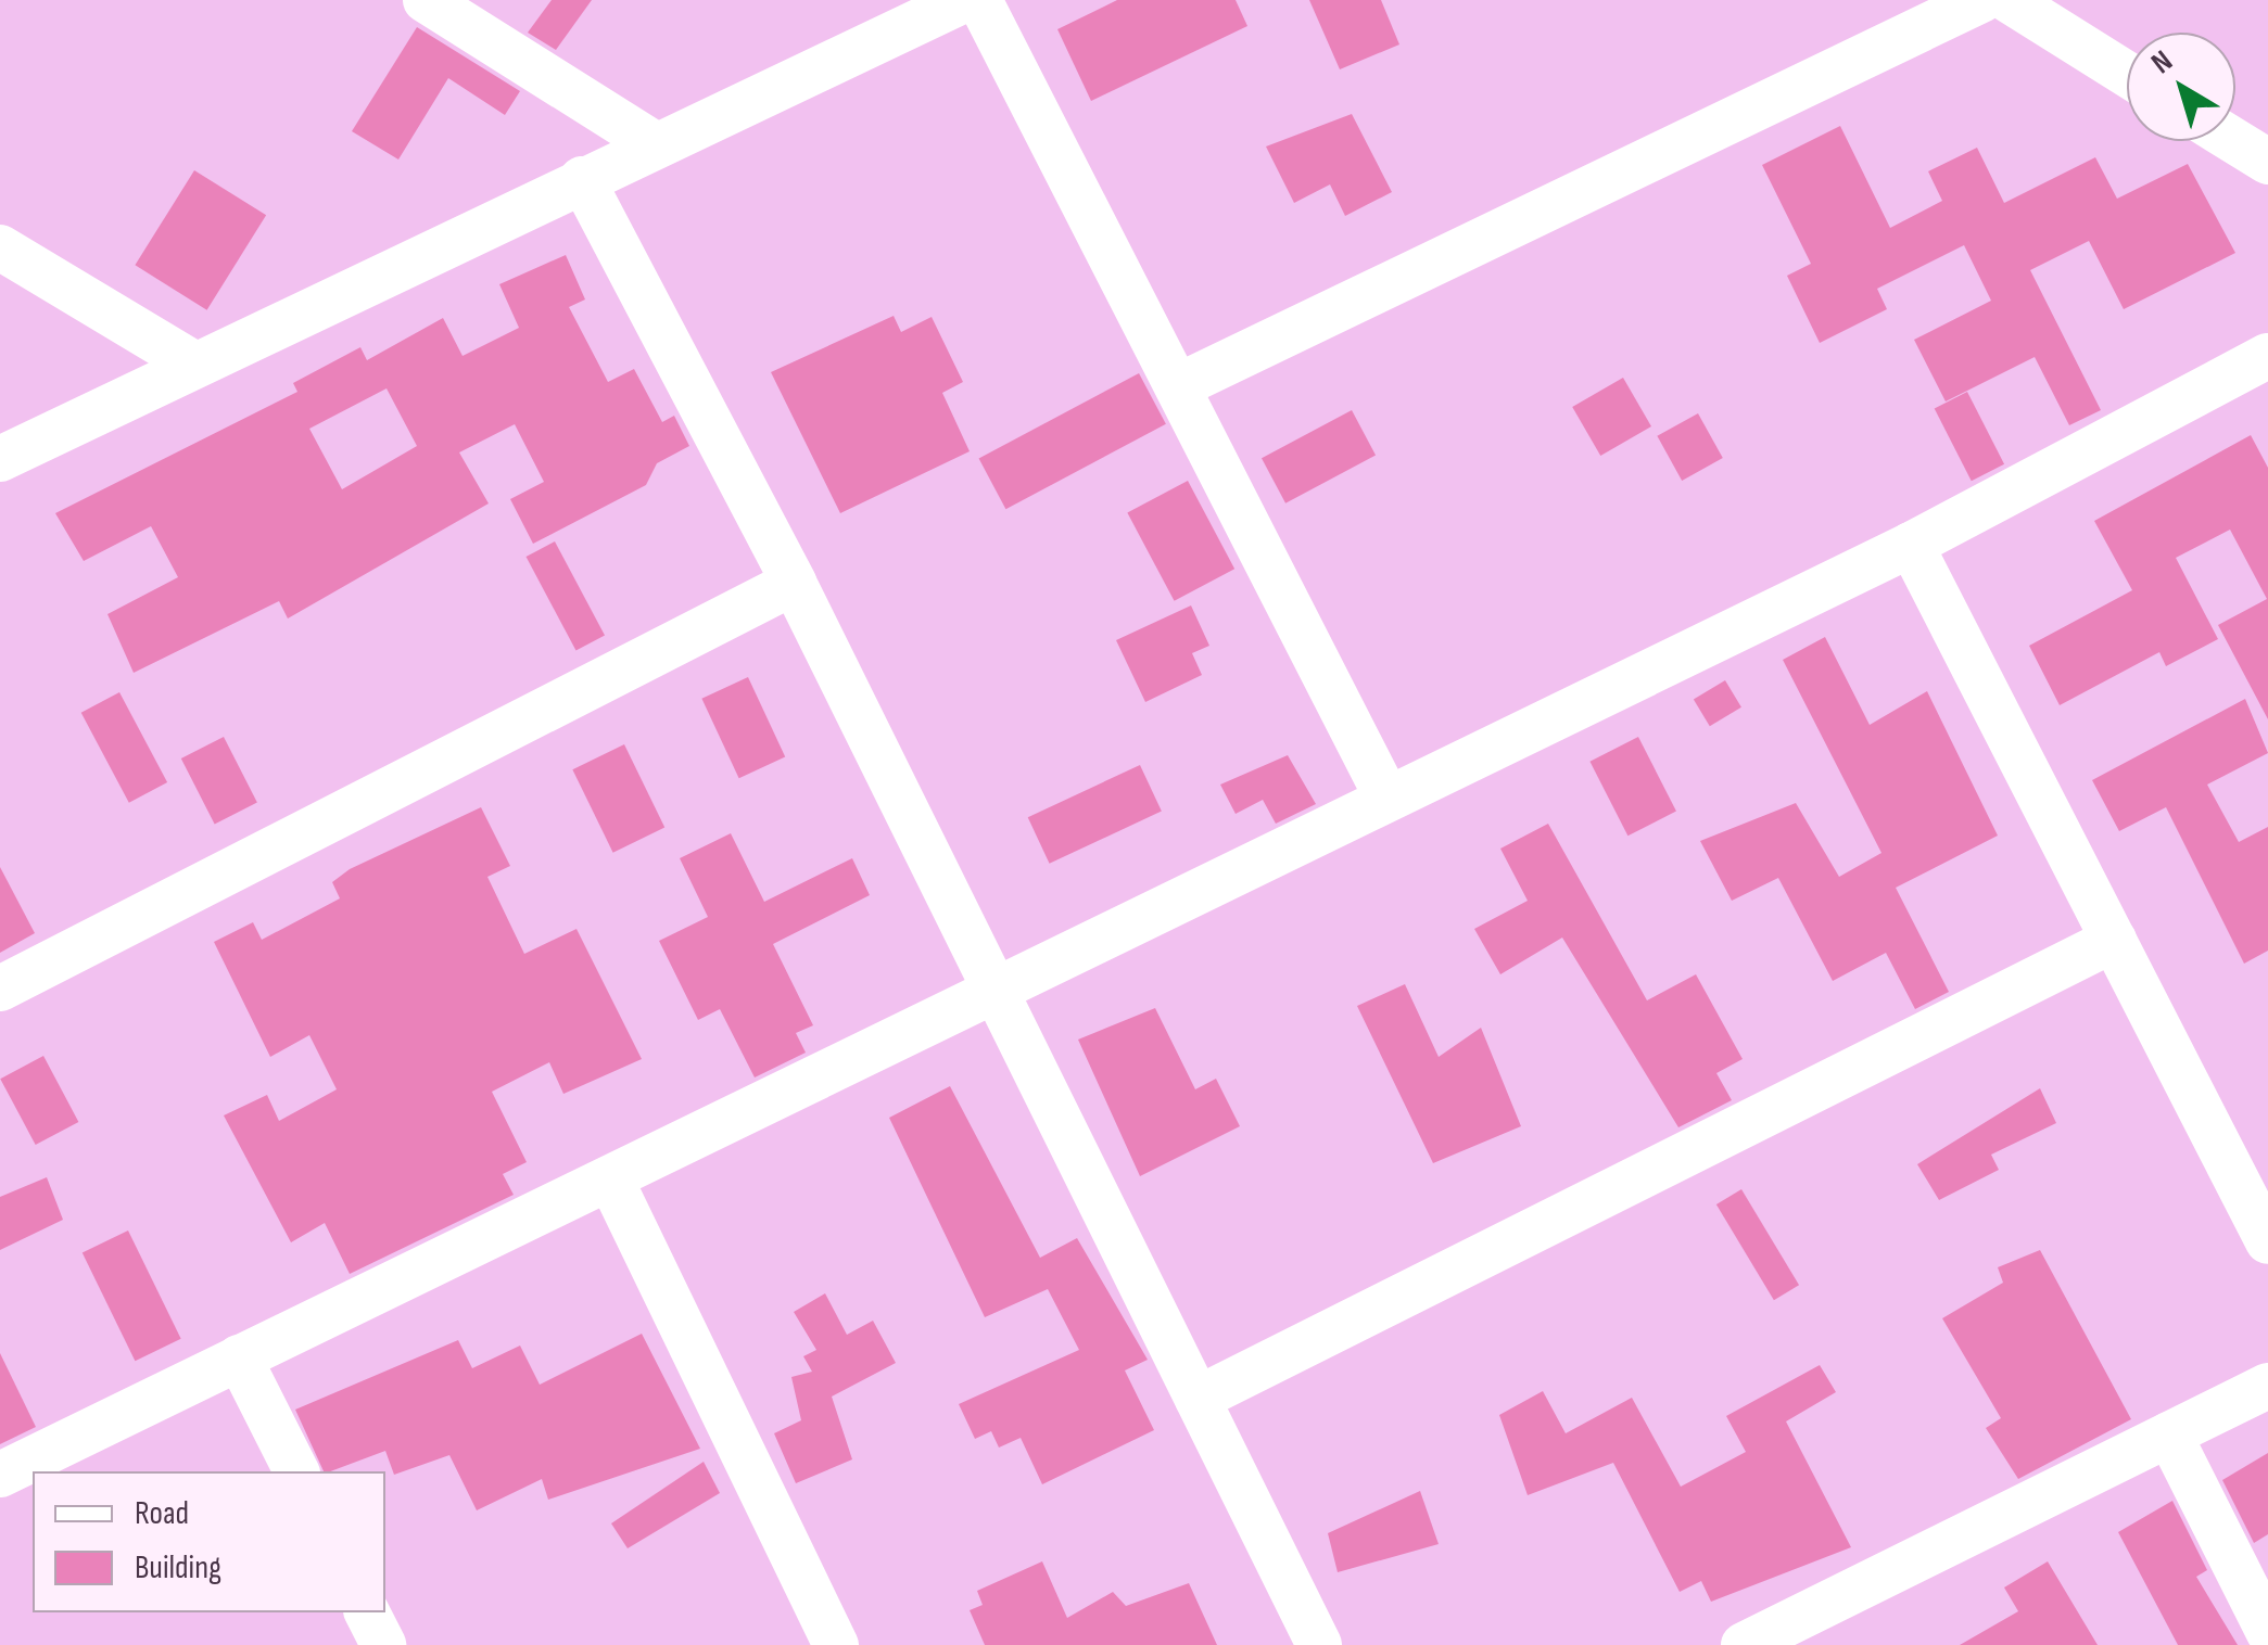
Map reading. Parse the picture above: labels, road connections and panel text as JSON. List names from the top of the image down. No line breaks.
{"legend":["Road","Building"],"north":"top left"}
